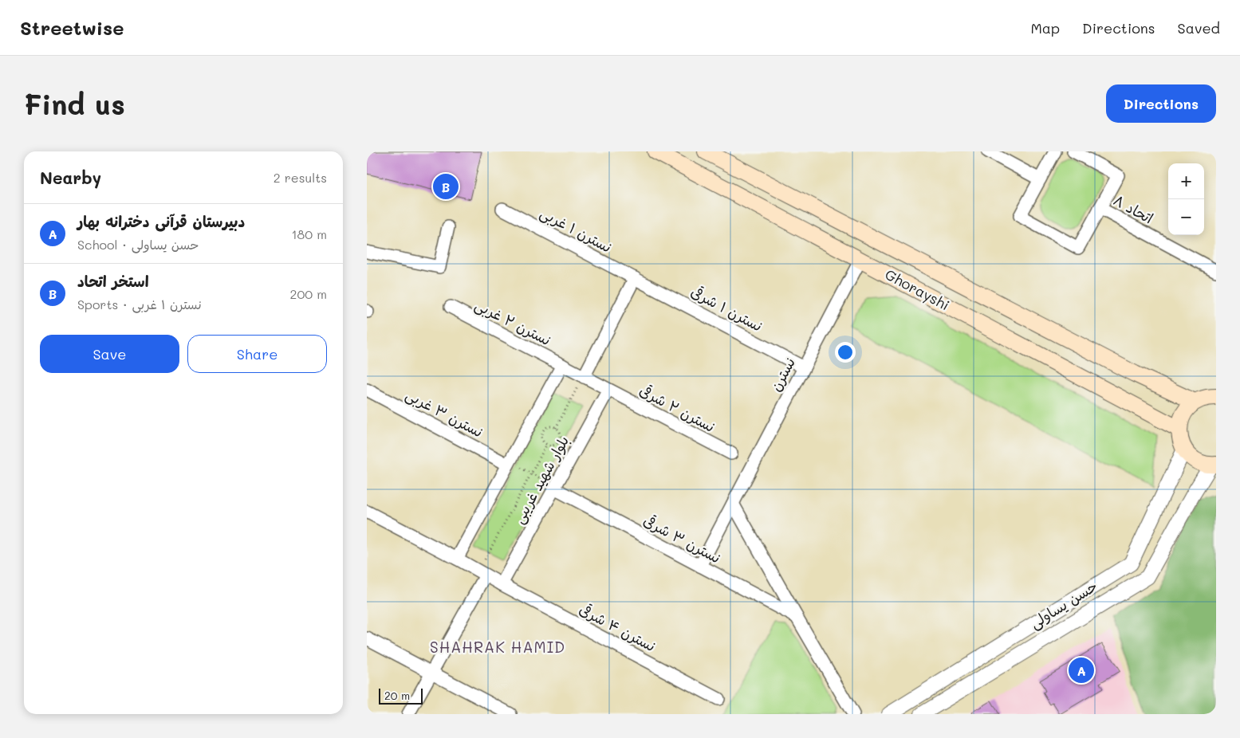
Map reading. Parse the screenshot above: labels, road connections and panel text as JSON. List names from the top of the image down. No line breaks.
{"streets":{"main road":["Ghorayshi"],"street":["اتحاد ۸","نسترن ۱ غربی","نسترن ۱ شرقی","نسترن ۲ غربی","نسترن","نسترن ۲ شرقی","نسترن ۳ غربی","بلوار شهید غریبی","نسترن ۳ شرقی","حسن یساولی","نسترن ۴ شرقی"]},"crossings":[["نسترن ۱ غربی","نسترن ۱ شرقی"],["Ghorayshi","نسترن"],["نسترن ۱ شرقی","نسترن"],["نسترن ۲ غربی","نسترن ۲ شرقی"],["نسترن","نسترن ۳ شرقی"],["نسترن ۲ شرقی","بلوار شهید غریبی"],["بلوار شهید غریبی","نسترن ۳ شرقی"],["بلوار شهید غریبی","نسترن ۴ شرقی"]],"districts":["SHAHRAK HAMID"],"scale_bar":"20 m","page":{"header":"Streetwise","nav":["Map","Directions","Saved"],"buttons":["Directions",["Save","Share"]],"title":"Find us","heading":["Nearby","2 results"],"map_buttons":["+","−"],"pins":["B","A"],"list":[{"mark":"A","name":"دبیرستان قرآنی دخترانه بهار","note":"School · حسن یساولی","value":"180 m"},{"mark":"B","name":"استخر اتحاد","note":"Sports · نسترن ۱ غربی","value":"200 m"}],"scale":"20 m"}}
